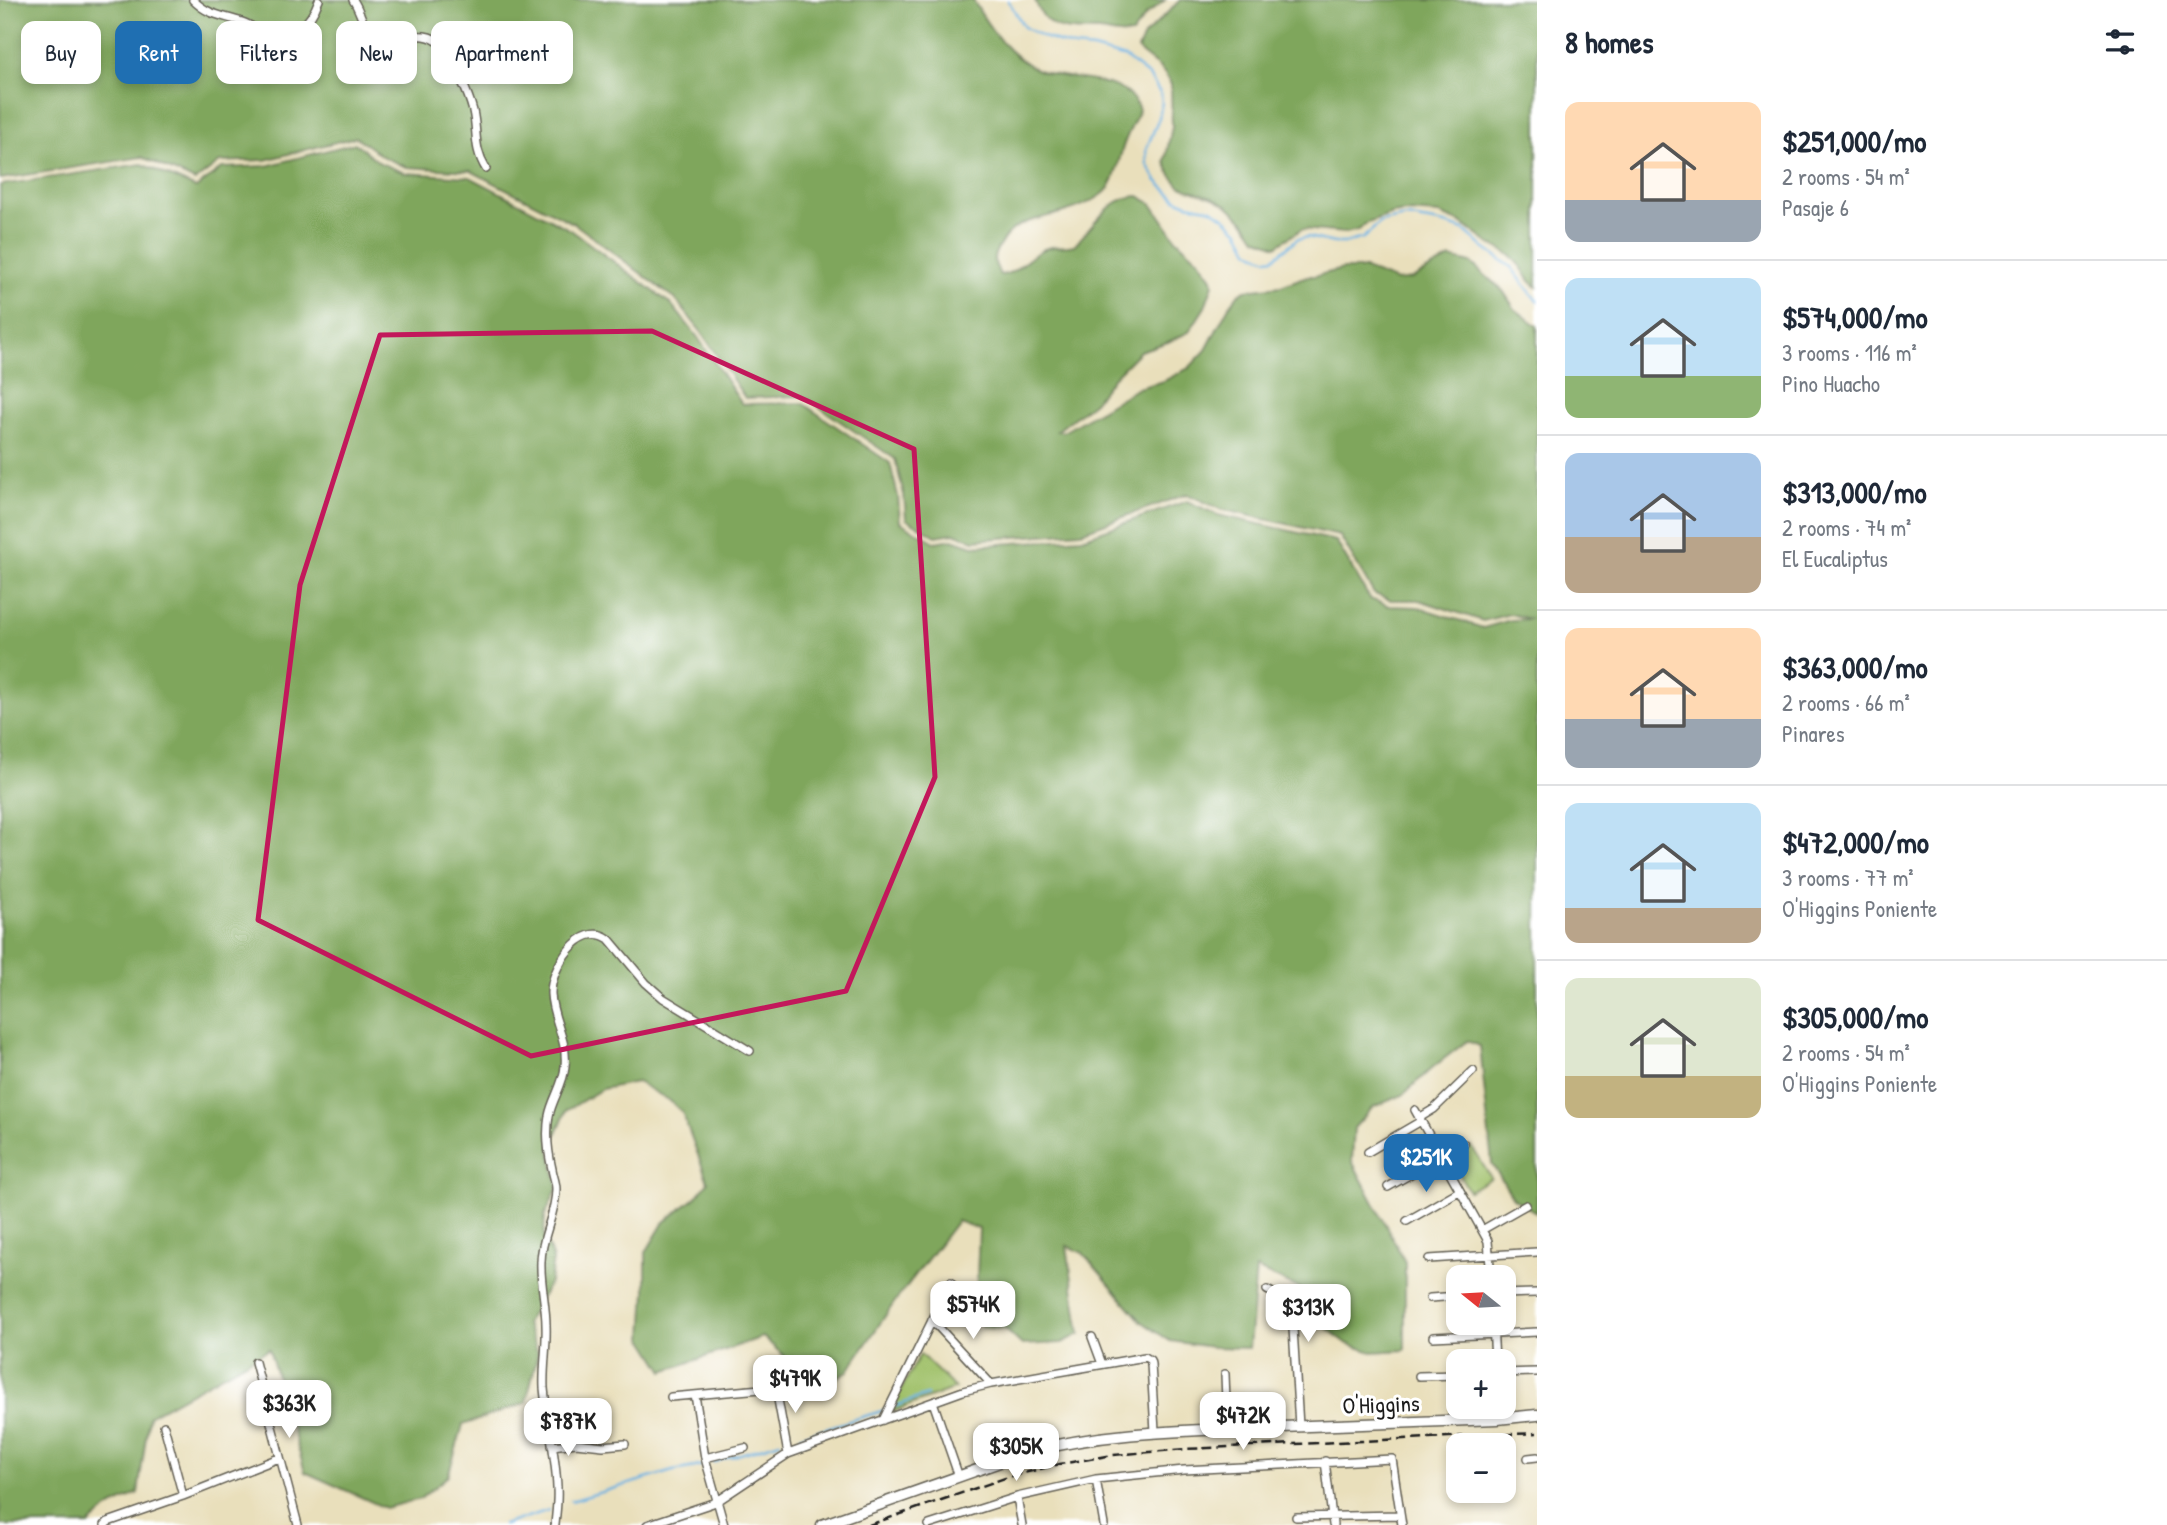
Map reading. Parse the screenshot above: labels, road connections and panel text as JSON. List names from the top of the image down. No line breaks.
{"streets":{"street":["O'Higgins"]},"north":"left","page":{"heading":"8 homes","chip":["Buy","Rent","Filters","New","Apartment"],"list":[{"name":"$251,000/mo","note":"2 rooms · 54 m² · Pasaje 6"},{"name":"$574,000/mo","note":"3 rooms · 116 m² · Pino Huacho"},{"name":"$313,000/mo","note":"2 rooms · 74 m² · El Eucaliptus"},{"name":"$363,000/mo","note":"2 rooms · 66 m² · Pinares"},{"name":"$472,000/mo","note":"3 rooms · 77 m² · O'Higgins Poniente"},{"name":"$305,000/mo","note":"2 rooms · 54 m² · O'Higgins Poniente"}],"price":["$251K","$574K","$313K","$479K","$363K","$472K","$787K","$305K"],"map_buttons":["+","−"]}}
